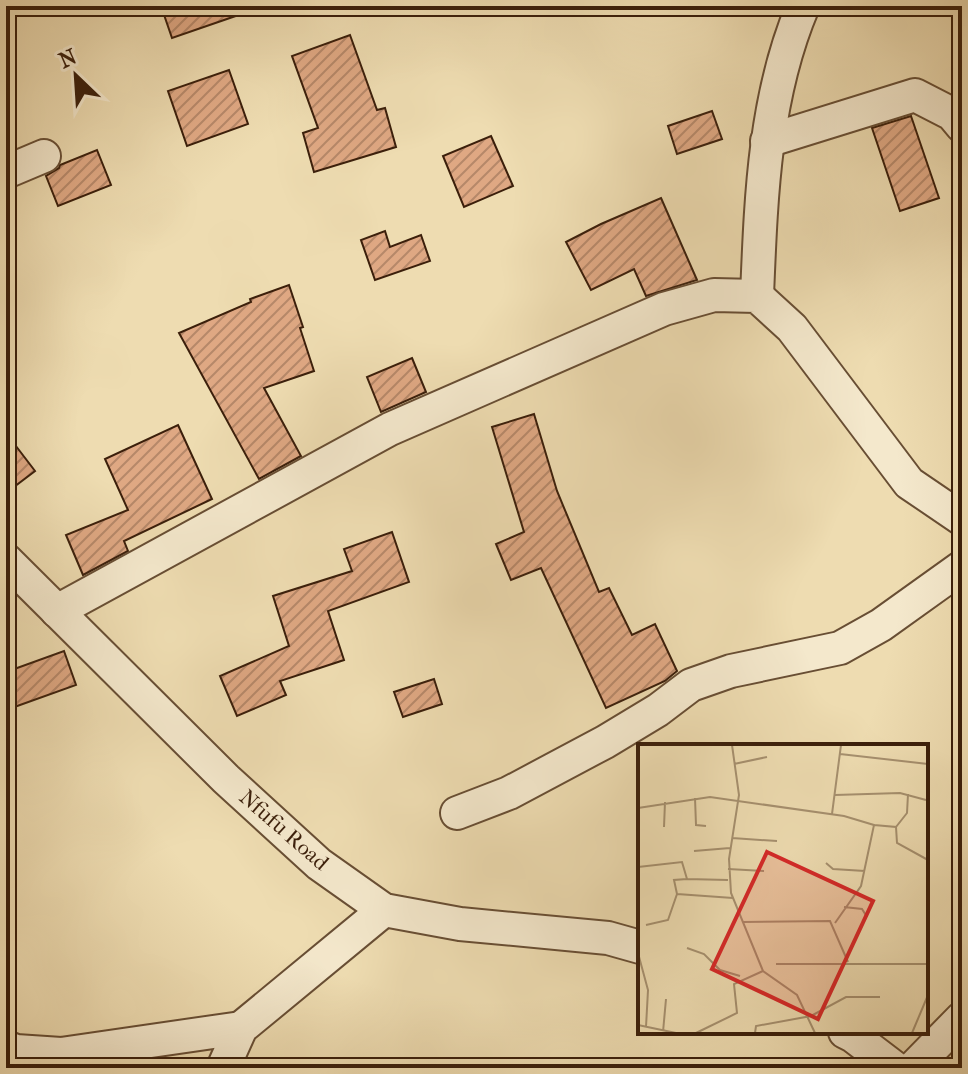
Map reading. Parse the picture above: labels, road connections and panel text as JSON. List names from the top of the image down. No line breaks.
{"streets":{"street":["Nfufu Road"]},"north":"top left"}
